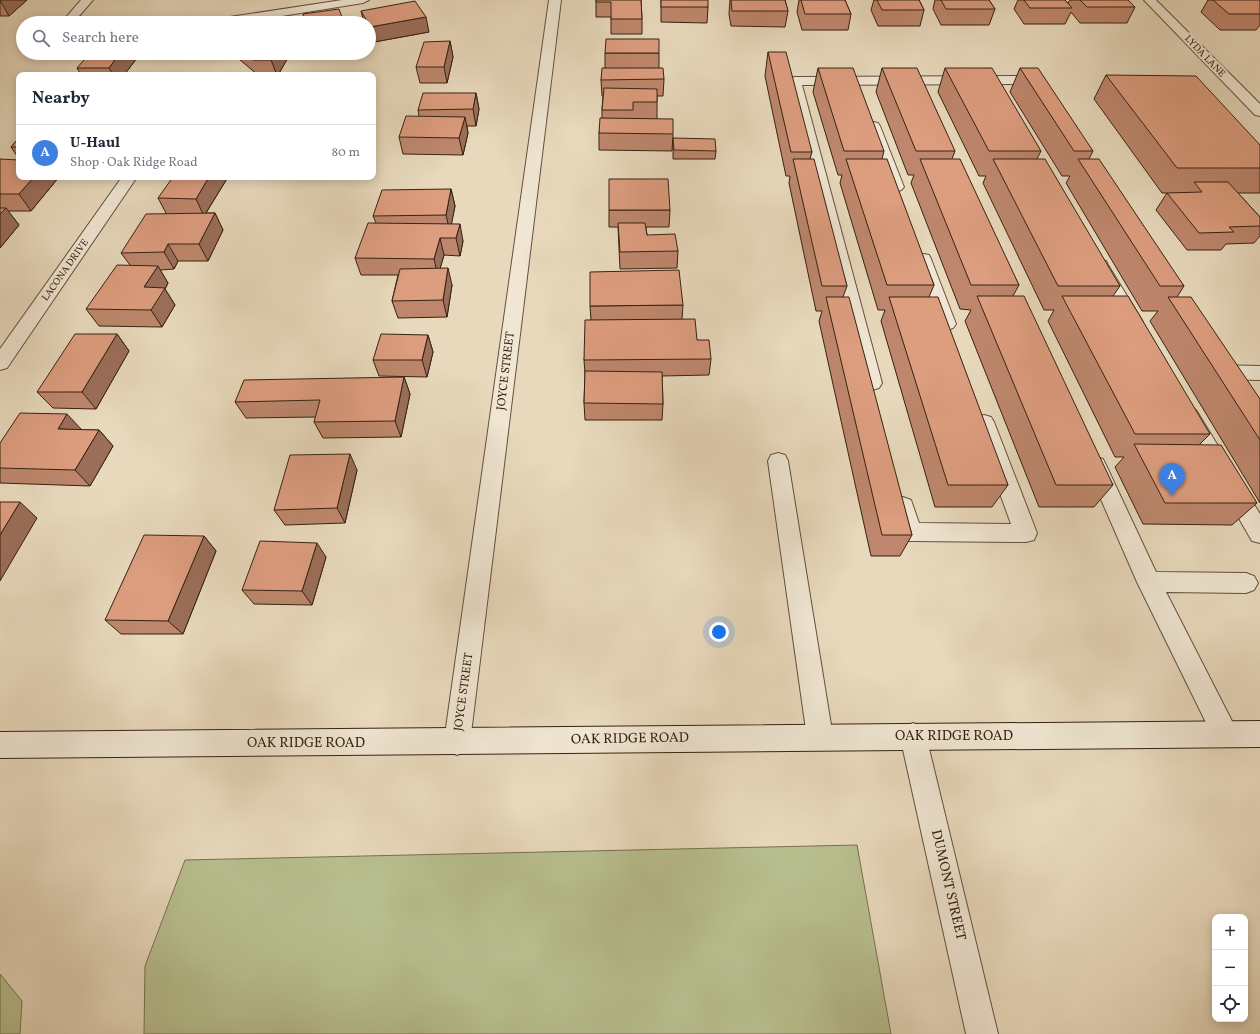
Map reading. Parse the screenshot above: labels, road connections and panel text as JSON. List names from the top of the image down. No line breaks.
{"streets":{"street":["LYDA LANE","LACONA DRIVE","JOYCE STREET","OAK RIDGE ROAD","DUMONT STREET"]},"crossings":[["JOYCE STREET","OAK RIDGE ROAD"],["OAK RIDGE ROAD","DUMONT STREET"]],"page":{"search":"Search here","heading":"Nearby","list":[{"mark":"A","name":"U-Haul","note":"Shop · Oak Ridge Road","value":"80 m"}],"pins":"A","map_buttons":["+","−"]}}
